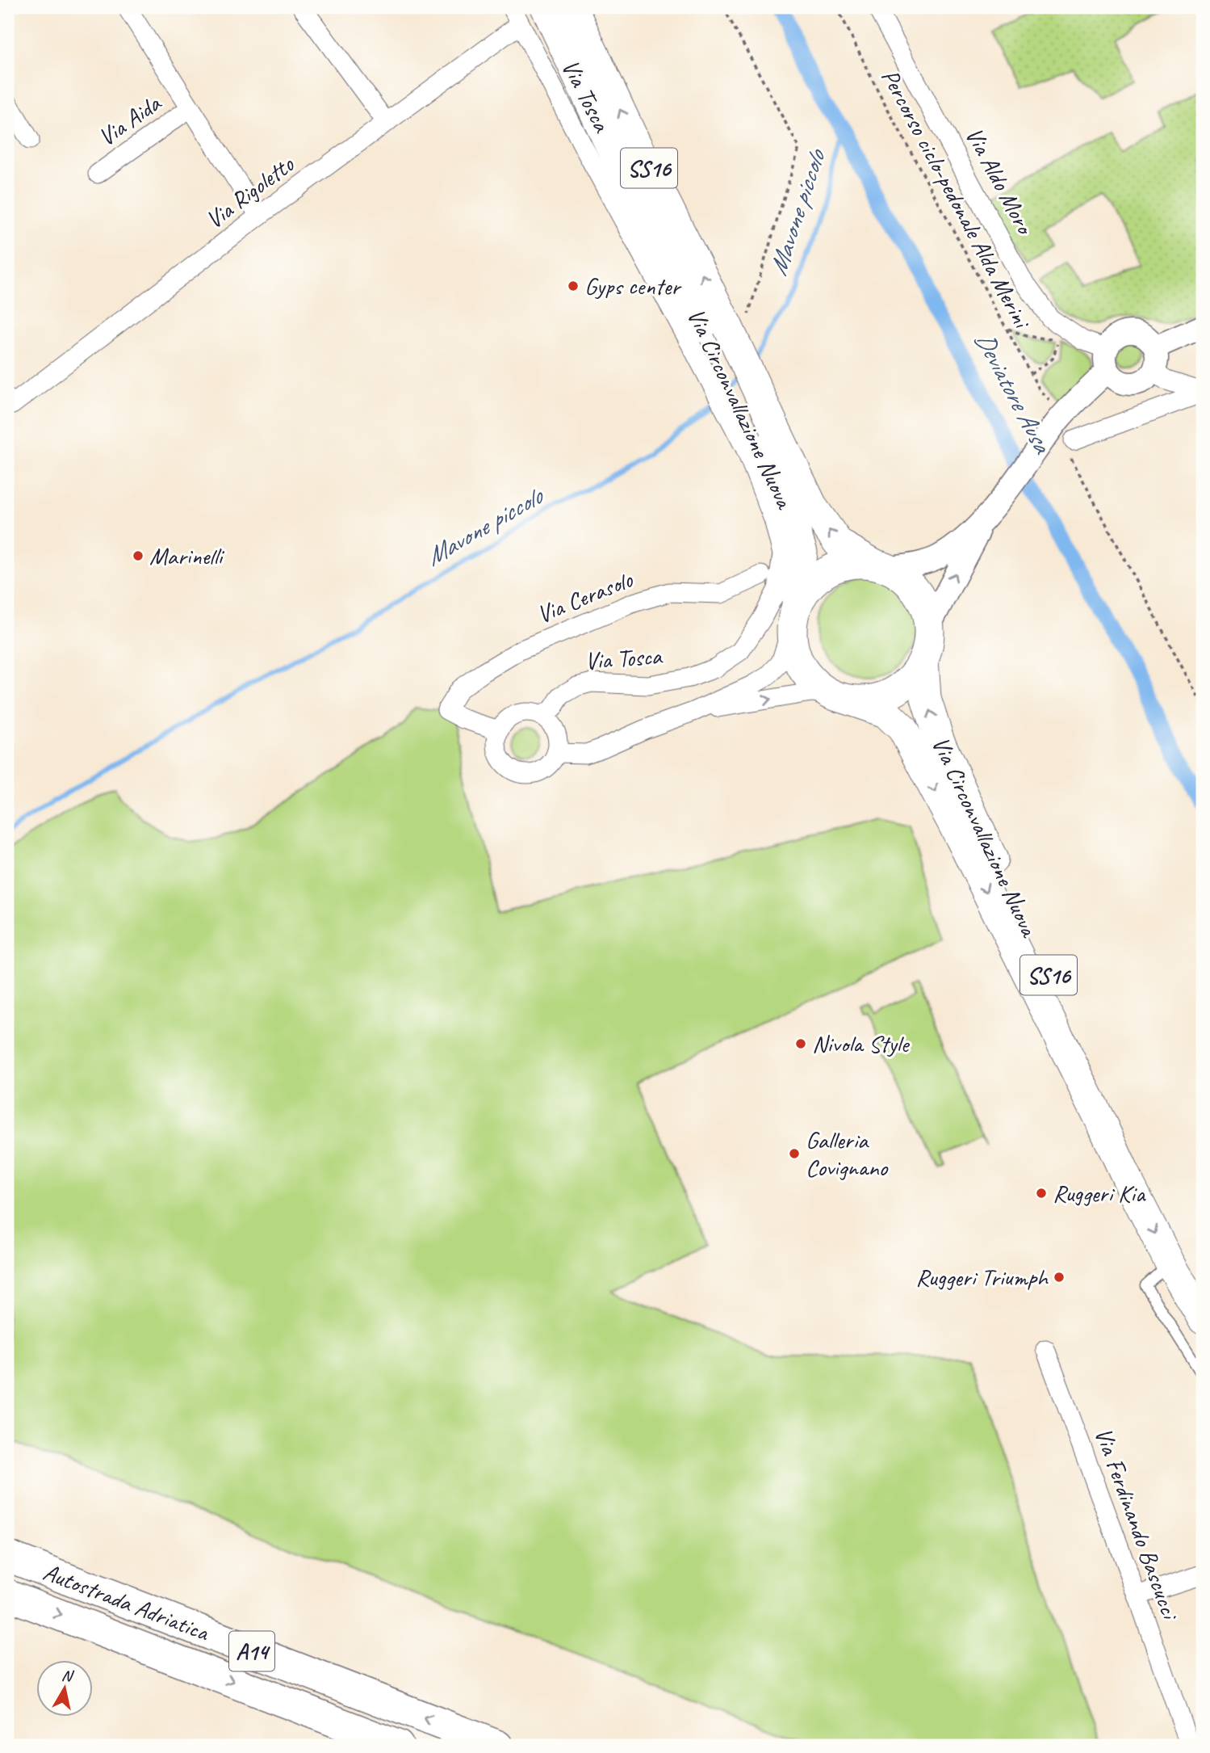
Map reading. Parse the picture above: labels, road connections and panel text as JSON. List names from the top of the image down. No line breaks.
{"streets":{"highway":["Autostrada Adriatica","A14"],"main road":["SS16","Via Circonvallazione Nuova"],"street":["Via Tosca","Via Aida","Via Aldo Moro","Via Rigoletto","Via Cerasolo","Via Ferdinando Bascucci"],"path":["Percorso ciclo-pedonale Alda Merini"]},"crossings":[["Via Tosca","Via Rigoletto"],["Via Tosca","Via Circonvallazione Nuova"],["Via Tosca","Via Cerasolo"],["Via Aida","Via Rigoletto"],["SS16","Via Circonvallazione Nuova"]],"water":["Mavone piccolo","Deviatore Ausa"],"places":["Gyps center","Marinelli","Nivola Style","Galleria Covignano","Ruggeri Kia","Ruggeri Triumph"],"north":"top"}
